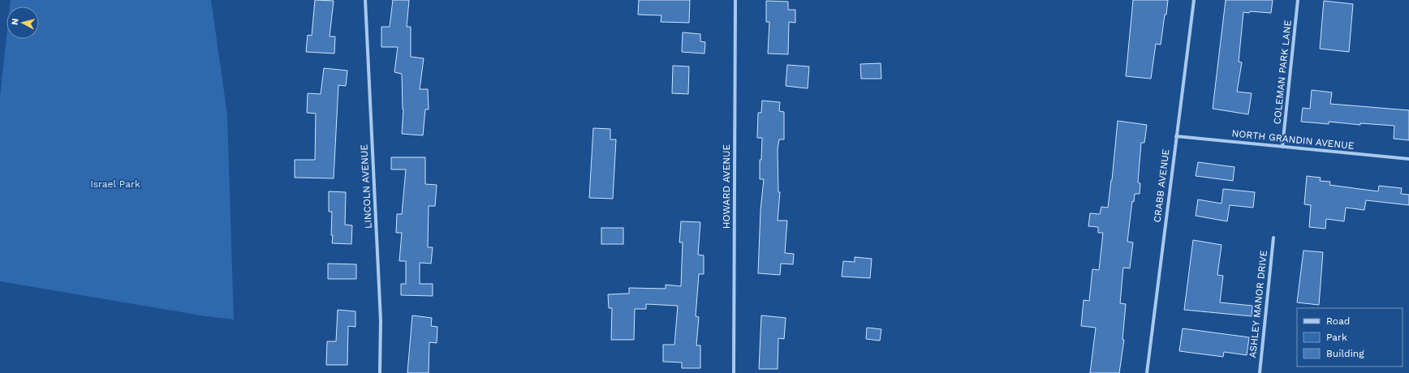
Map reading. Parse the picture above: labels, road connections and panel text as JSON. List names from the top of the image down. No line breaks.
{"streets":{"street":["COLEMAN PARK LANE","NORTH GRANDIN AVENUE","CRABB AVENUE","LINCOLN AVENUE","HOWARD AVENUE","ASHLEY MANOR DRIVE"]},"crossings":[["COLEMAN PARK LANE","NORTH GRANDIN AVENUE"],["NORTH GRANDIN AVENUE","CRABB AVENUE"]],"parks":["Israel Park"],"legend":["Road","Park","Building"],"north":"left"}
